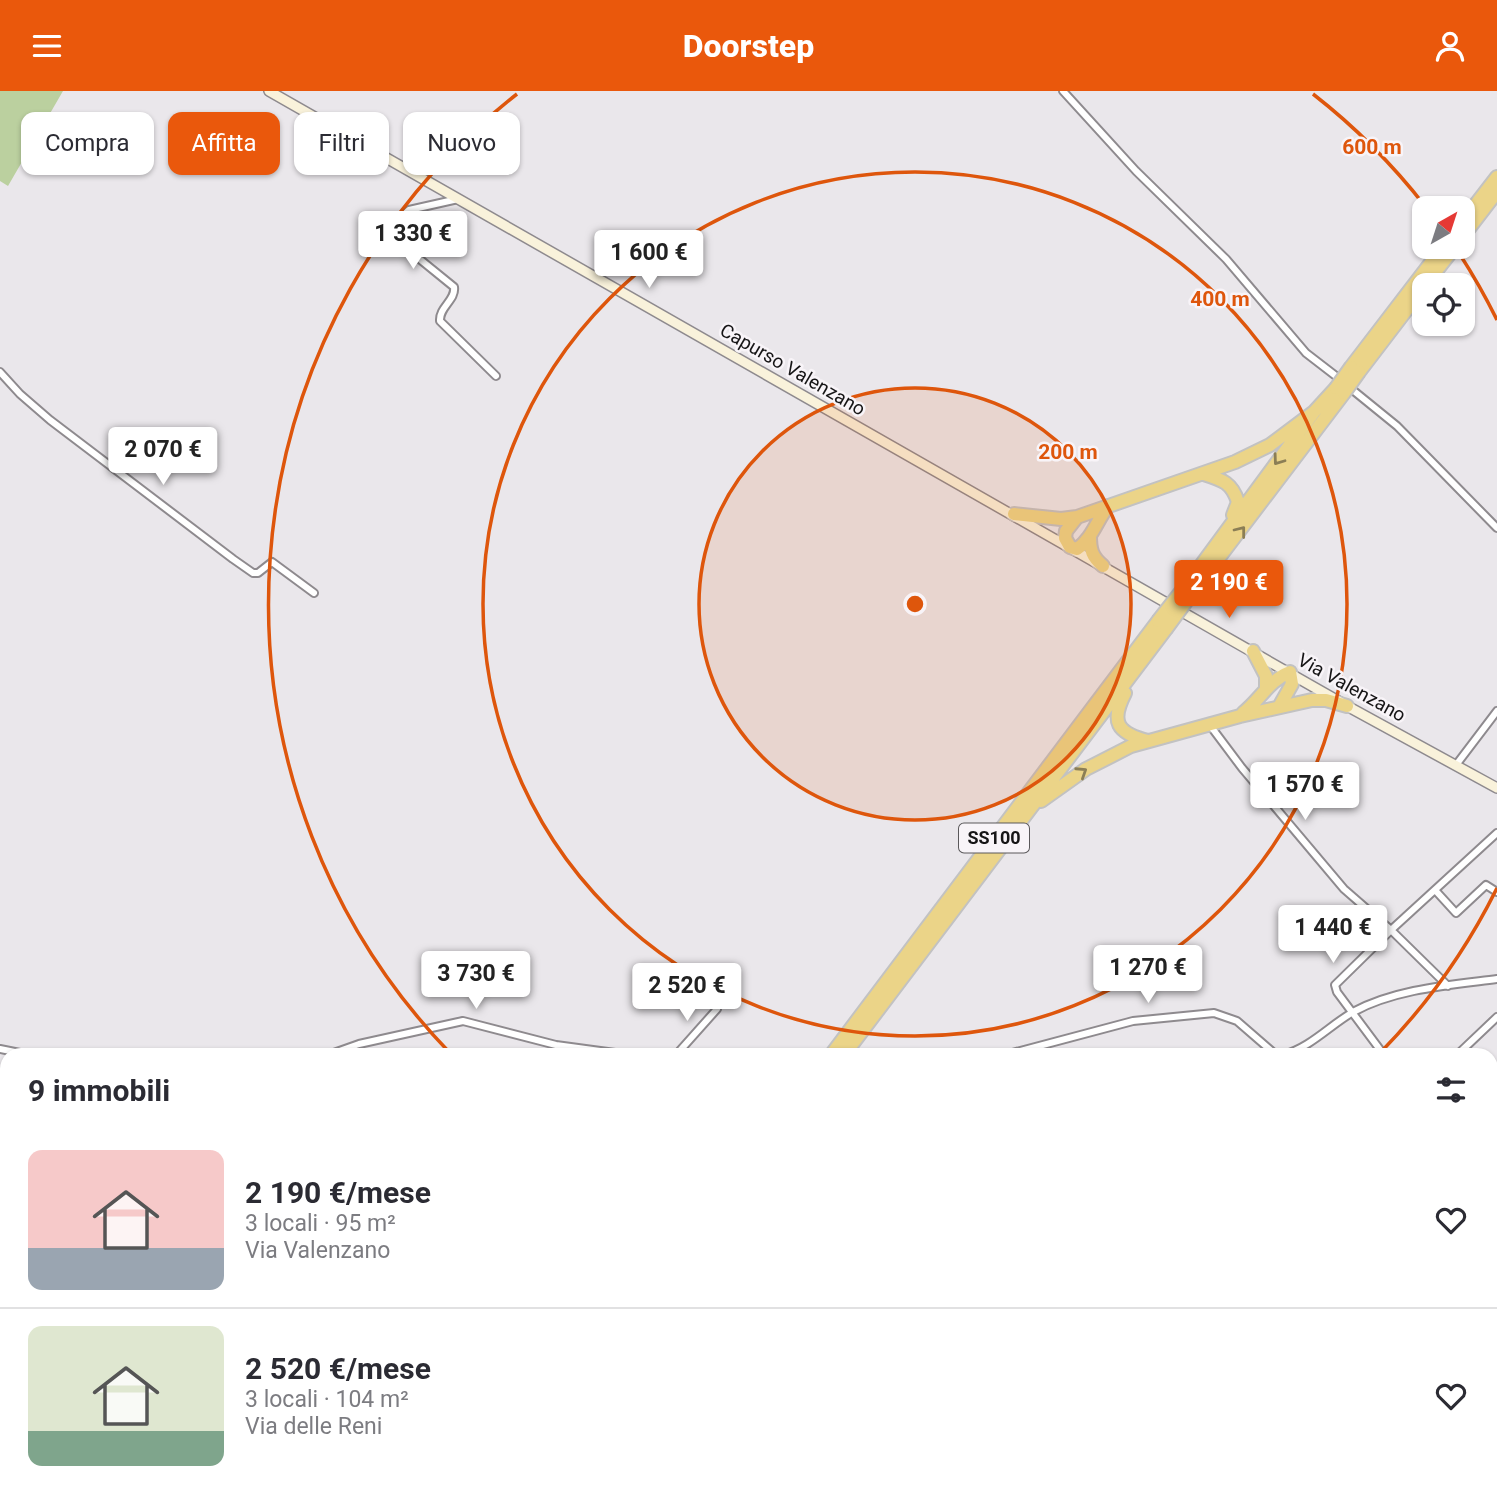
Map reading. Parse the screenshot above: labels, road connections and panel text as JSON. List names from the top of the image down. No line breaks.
{"streets":{"highway":["SS100"],"street":["Capurso Valenzano","Via Valenzano"]},"crossings":[["Capurso Valenzano","Via Valenzano"],["Capurso Valenzano","SS100"],["Via Valenzano","SS100"]],"north":"top right","page":{"header":"Doorstep","chip":["Compra","Affitta","Filtri","Nuovo"],"price":["1 330 €","1 600 €","2 070 €","2 190 €","1 570 €","1 440 €","1 270 €","3 730 €","2 520 €"],"heading":"9 immobili","list":[{"name":"2 190 €/mese","note":"3 locali · 95 m² · Via Valenzano"},{"name":"2 520 €/mese","note":"3 locali · 104 m² · Via delle Reni"}]},"rings":["600 m","400 m","200 m"]}
